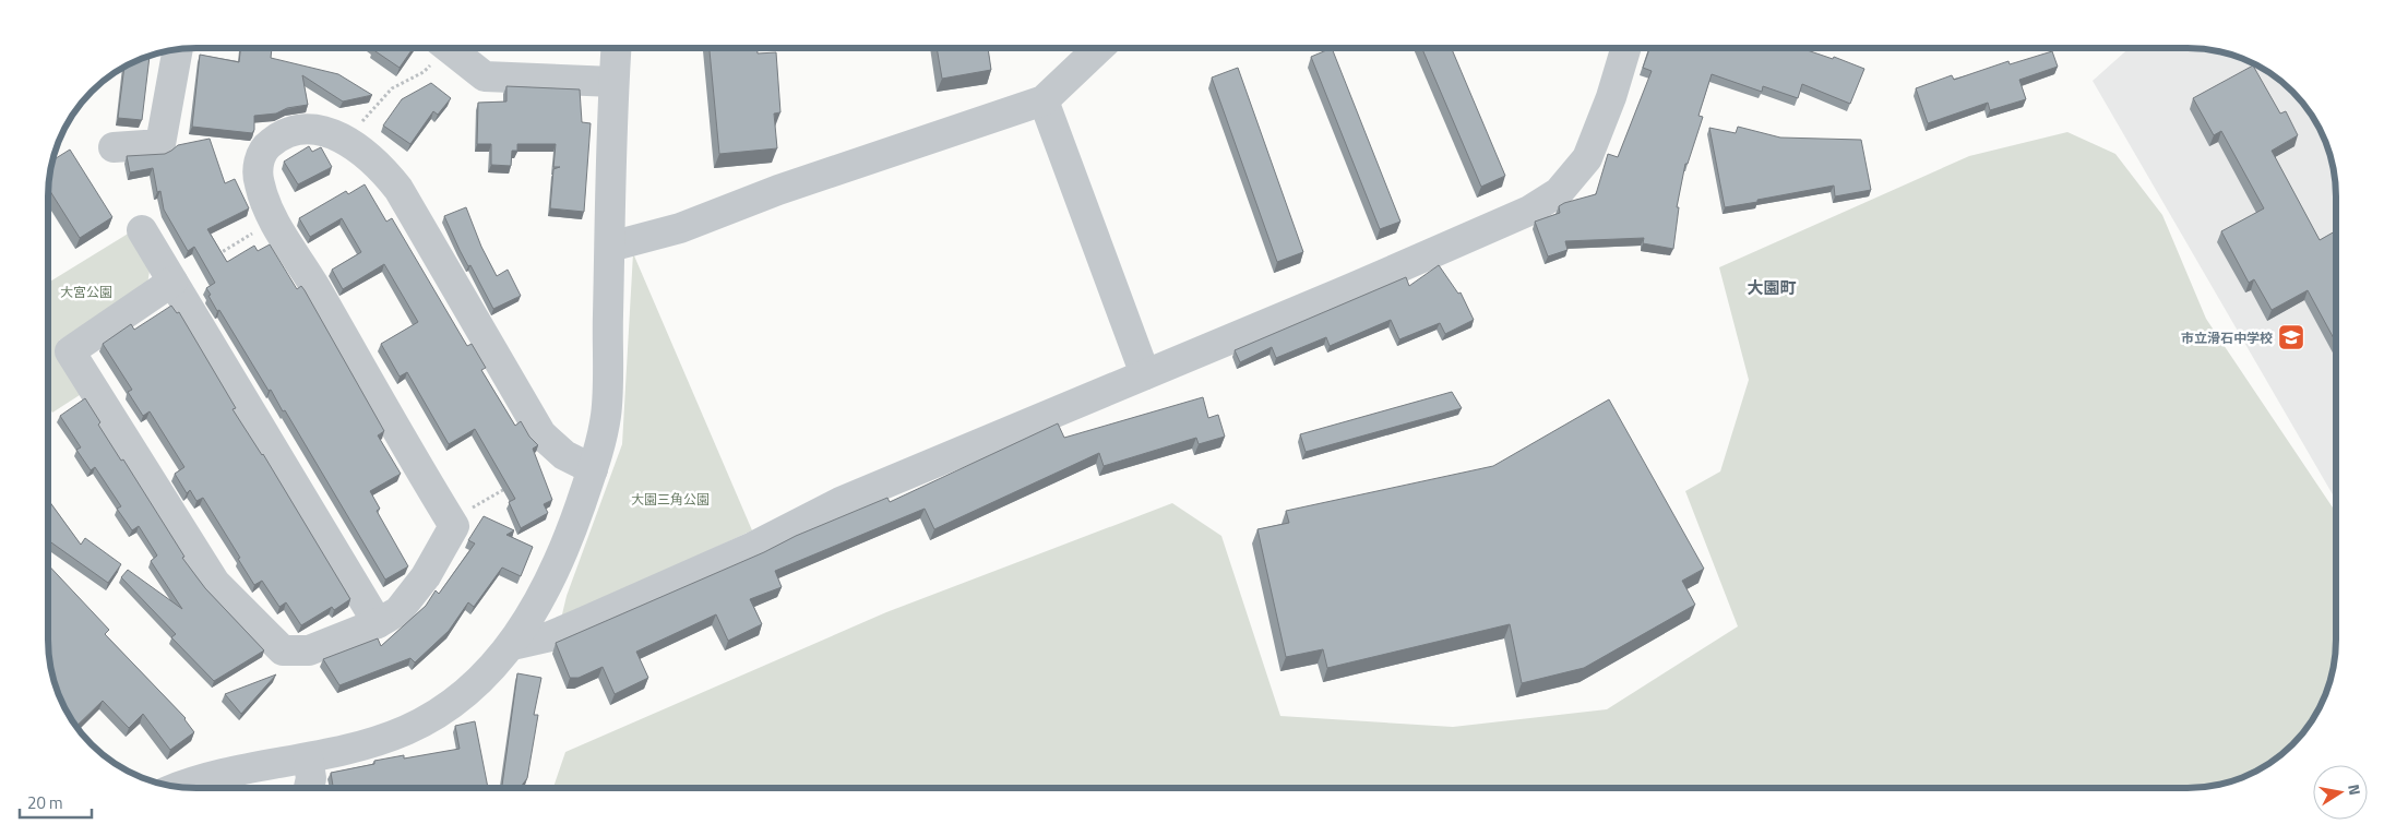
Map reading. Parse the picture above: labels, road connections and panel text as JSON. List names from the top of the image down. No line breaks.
{"districts":["大園町"],"parks":["大宮公園","大園三角公園"],"places":{"school or university":["市立滑石中学校"]},"scale_bar":"20 m","north":"right"}
